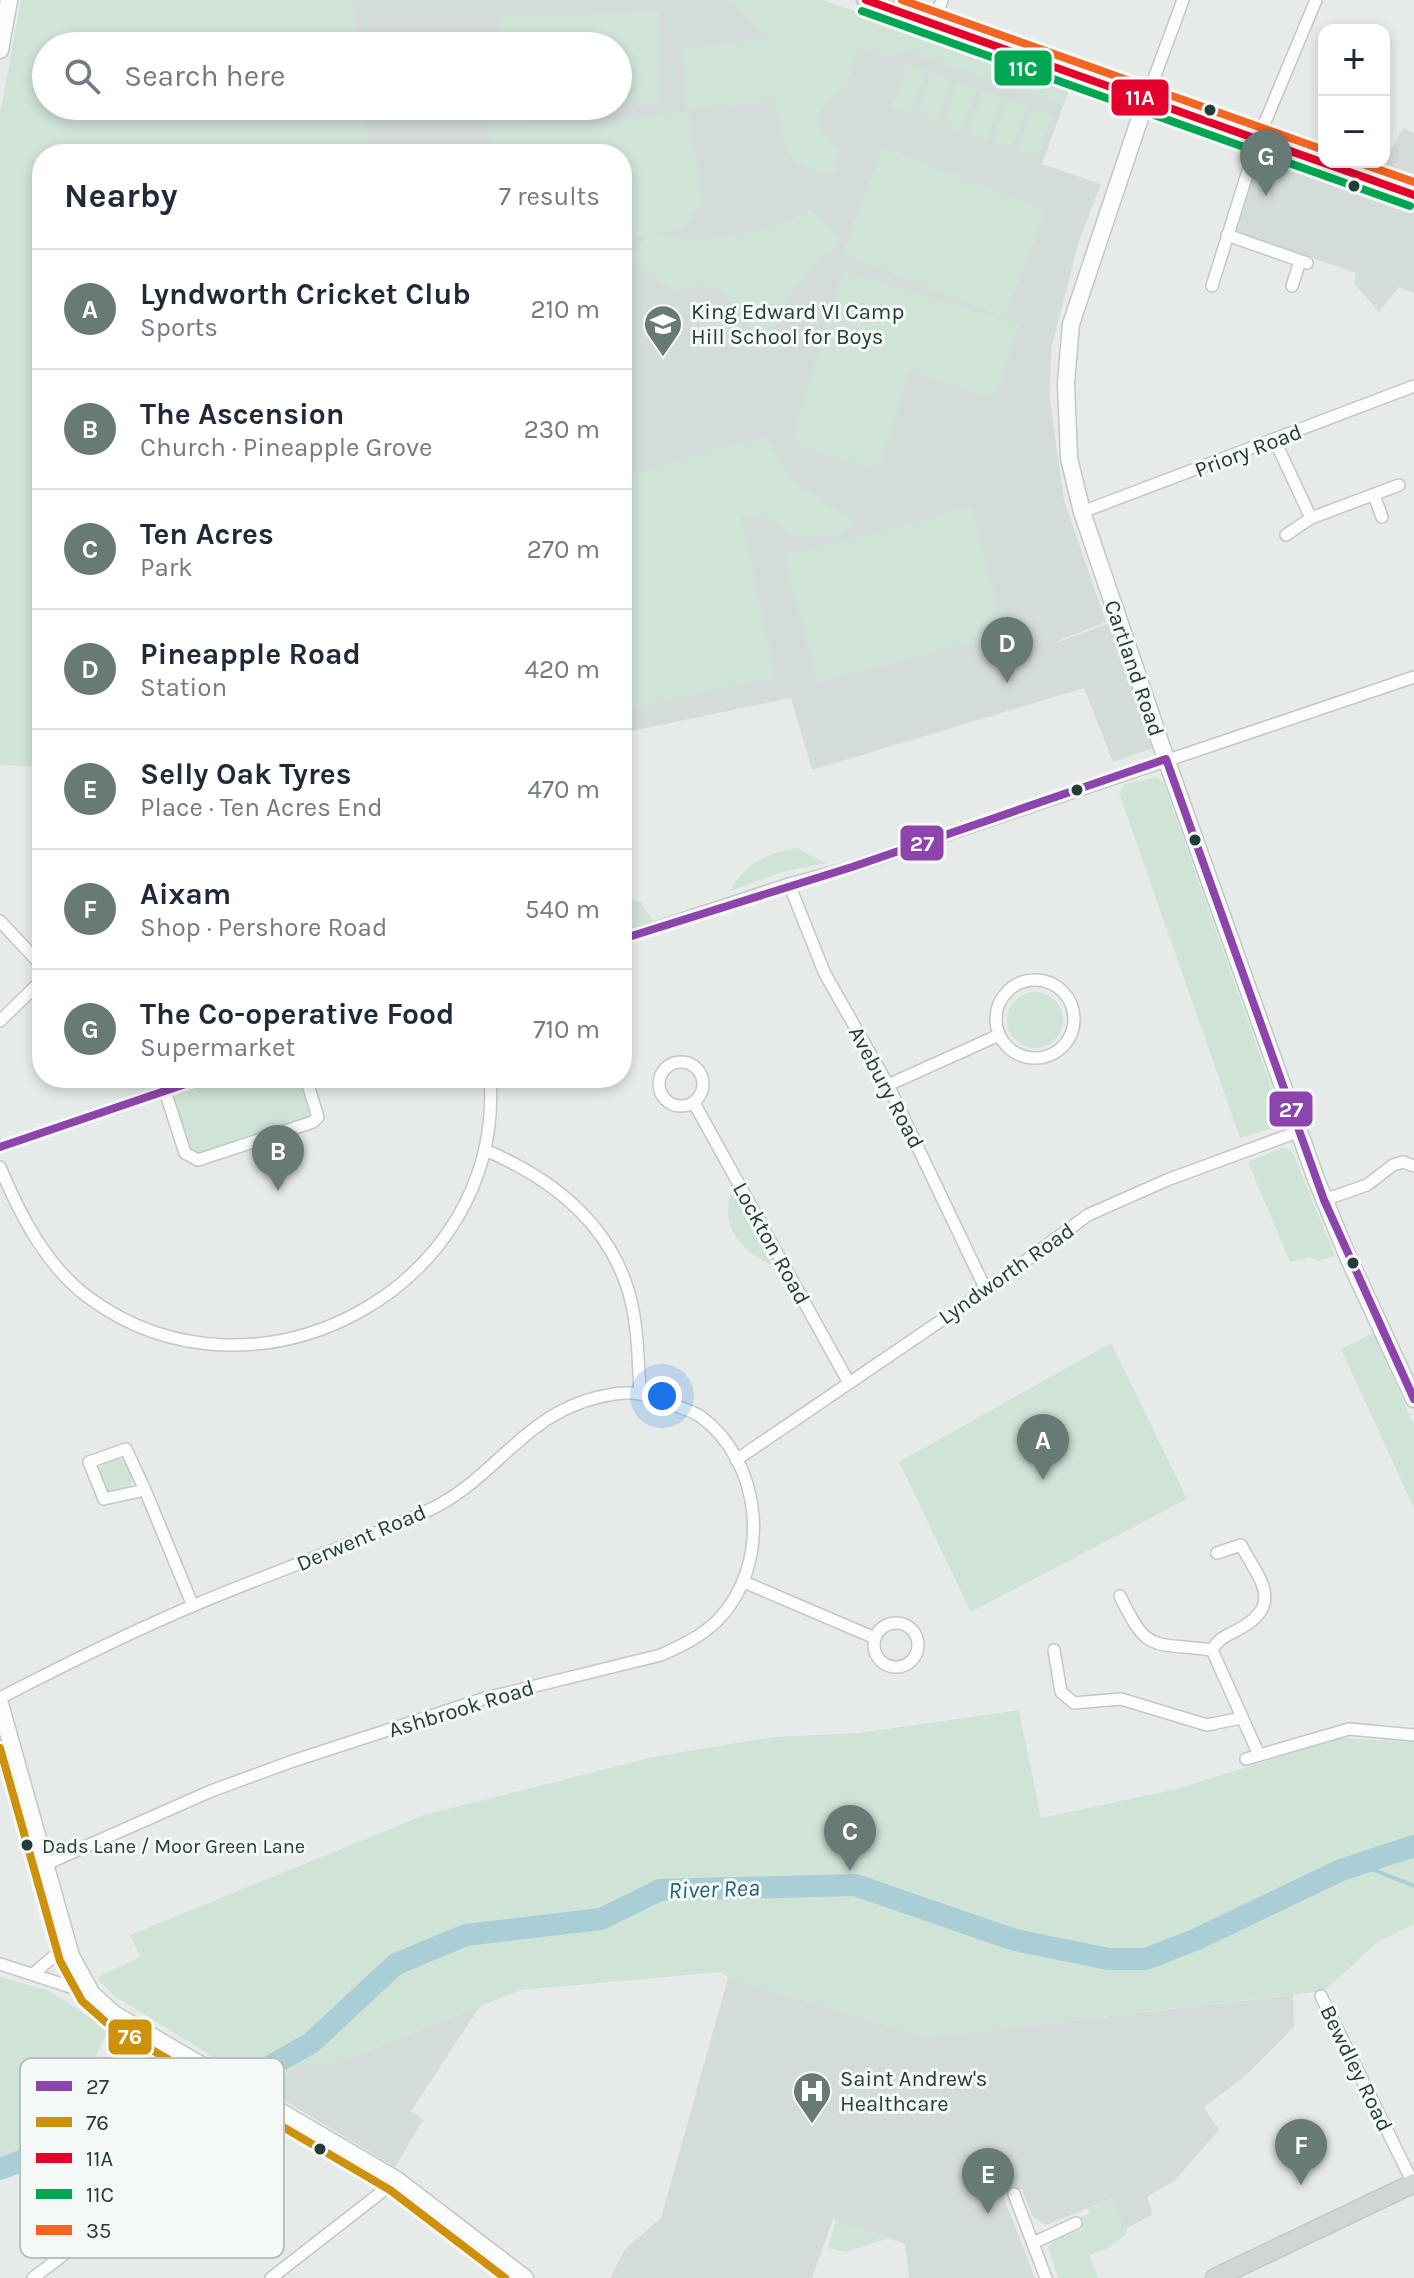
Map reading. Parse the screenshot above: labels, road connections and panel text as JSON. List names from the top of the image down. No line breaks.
{"streets":{"street":["Priory Road","Cartland Road","Avebury Road","Lockton Road","Lyndworth Road","Derwent Road","Ashbrook Road","Bewdley Road"]},"crossings":[["Priory Road","Cartland Road"],["Cartland Road","Lyndworth Road"],["Avebury Road","Lyndworth Road"],["Lockton Road","Lyndworth Road"],["Lyndworth Road","Ashbrook Road"]],"water":["River Rea"],"places":{"school or university":["King Edward VI Camp Hill School for Boys"],"other":["Dads Lane / Moor Green Lane"],"hospital":["Saint Andrew's Healthcare"]},"lines":["transit line 11A","transit line 35","transit line 11C","transit line 27","transit line 76"],"legend":["27","76","11A","11C","35"],"page":{"map_buttons":["+","−"],"search":"Search here","pins":["G","D","B","A","C","F","E"],"heading":["Nearby","7 results"],"list":[{"mark":"A","name":"Lyndworth Cricket Club","note":"Sports","value":"210 m"},{"mark":"B","name":"The Ascension","note":"Church · Pineapple Grove","value":"230 m"},{"mark":"C","name":"Ten Acres","note":"Park","value":"270 m"},{"mark":"D","name":"Pineapple Road","note":"Station","value":"420 m"},{"mark":"E","name":"Selly Oak Tyres","note":"Place · Ten Acres End","value":"470 m"},{"mark":"F","name":"Aixam","note":"Shop · Pershore Road","value":"540 m"},{"mark":"G","name":"The Co-operative Food","note":"Supermarket","value":"710 m"}]}}
